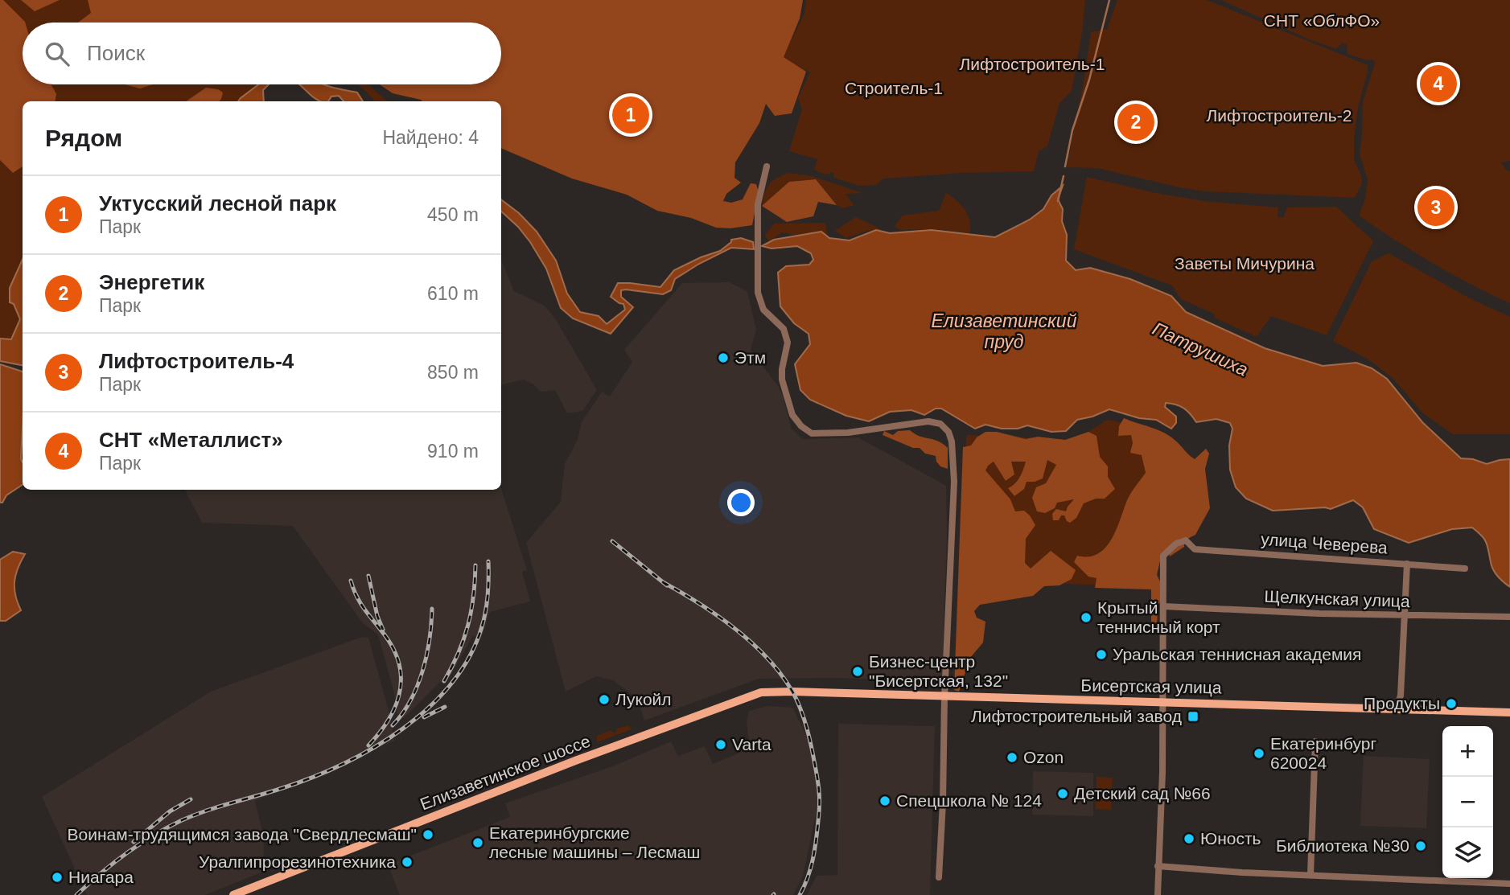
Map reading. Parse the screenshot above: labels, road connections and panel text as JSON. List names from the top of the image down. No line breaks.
{"streets":{"main road":["Бисертская улица","Елизаветинское шоссе"],"street":["улица Чеверева","Щелкунская улица"]},"crossings":[["улица Чеверева","Щелкунская улица"],["Бисертская улица","Елизаветинское шоссе"]],"water":["Елизаветинский пруд","Патрушиха"],"parks":["СНТ «ОблФО»","Лифтостроитель-1","Строитель-1","Лифтостроитель-2","Заветы Мичурина"],"places":{"other":["Этм","Крытый теннисный корт","Уральская теннисная академия","Бизнес-центр \"Бисертская, 132\"","Лукойл","Продукты","Varta","Екатеринбург 620024","Ozon","Детский сад №66","Спецшкола № 124","Воинам-трудящимся завода \"Свердлесмаш\"","Юность","Екатеринбургские лесные машины – Лесмаш","Библиотека №30","Уралгипрорезинотехника","Ниагара"],"transit":["Лифтостроительный завод"]},"page":{"search":"Поиск","pins":["4","1","2","3"],"heading":["Рядом","Найдено: 4"],"list":[{"mark":"1","name":"Уктусский лесной парк","note":"Парк","value":"450 m"},{"mark":"2","name":"Энергетик","note":"Парк","value":"610 m"},{"mark":"3","name":"Лифтостроитель-4","note":"Парк","value":"850 m"},{"mark":"4","name":"СНТ «Металлист»","note":"Парк","value":"910 m"}],"map_buttons":["+","−"]}}
